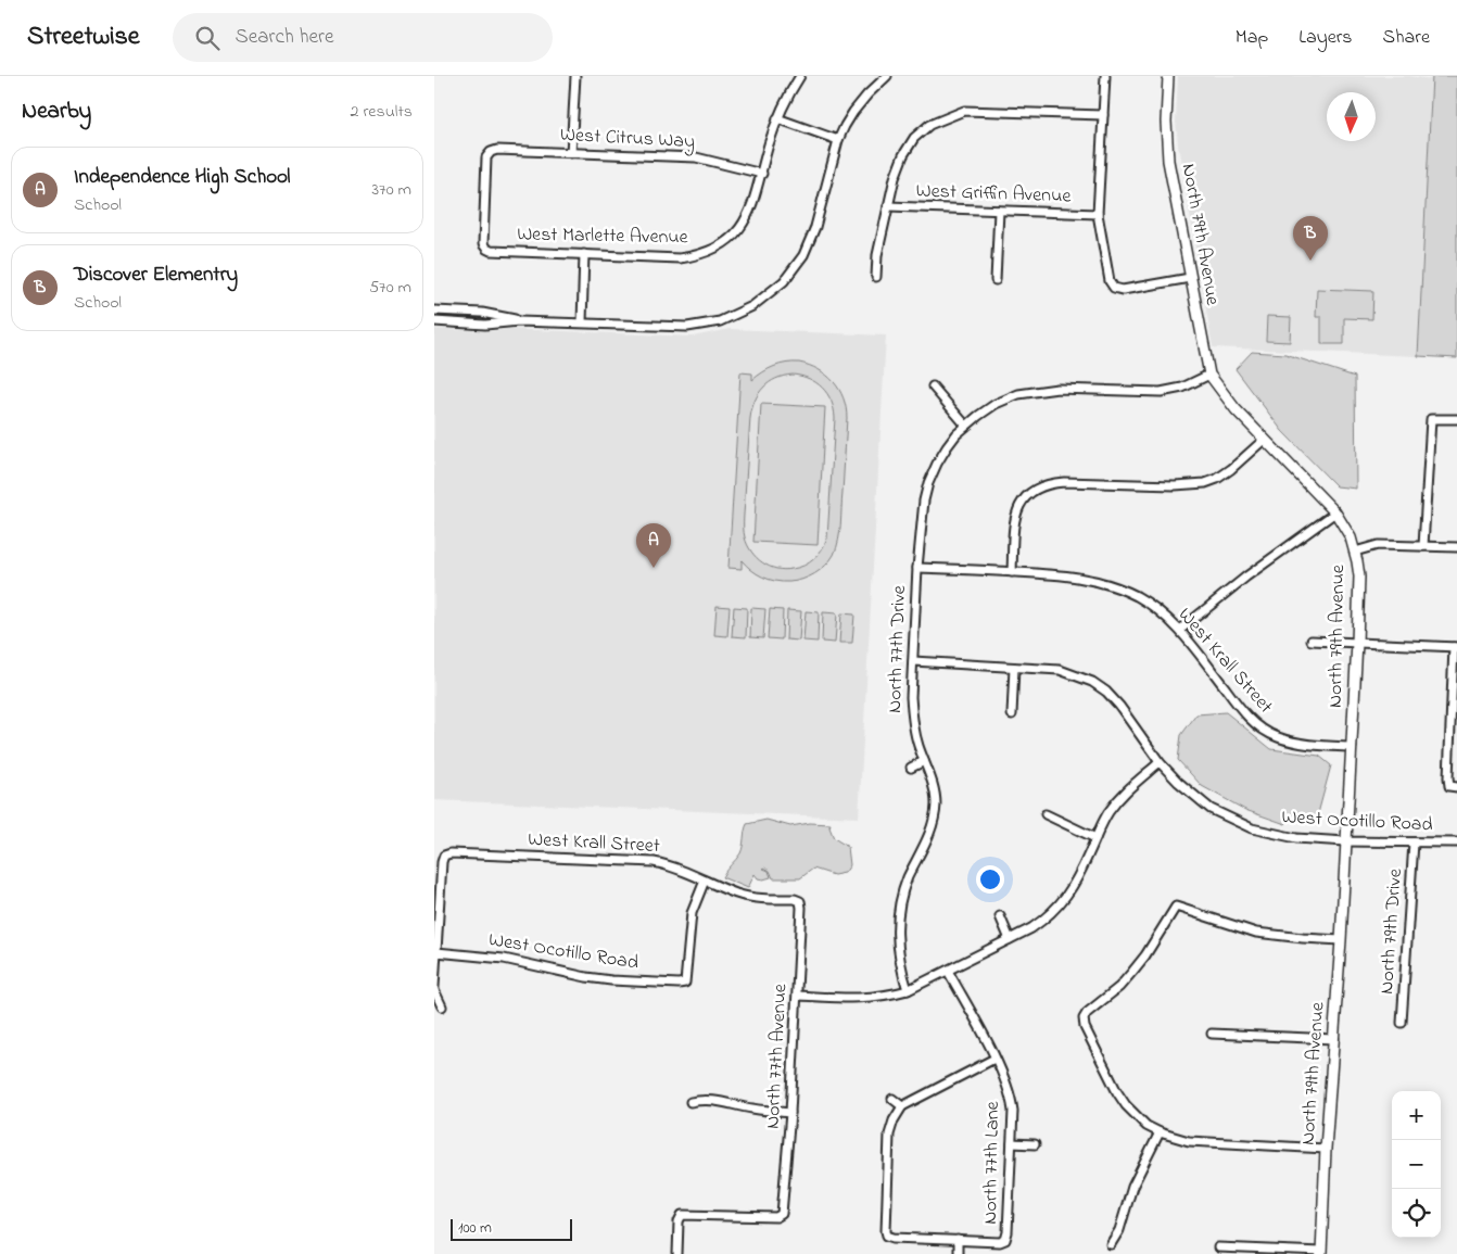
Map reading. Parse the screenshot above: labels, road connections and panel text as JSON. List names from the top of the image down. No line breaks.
{"streets":{"street":["West Citrus Way","West Griffin Avenue","North 79th Avenue","West Marlette Avenue","North 77th Drive","West Krall Street","West Ocotillo Road","North 79th Drive","North 77th Avenue","North 77th Lane"]},"crossings":[["West Citrus Way","West Marlette Avenue"],["North 79th Avenue","North 77th Drive"],["North 79th Avenue","West Krall Street"],["North 79th Avenue","West Ocotillo Road"],["North 77th Drive","West Krall Street"],["North 77th Drive","West Ocotillo Road"],["West Krall Street","West Ocotillo Road"],["West Krall Street","North 77th Avenue"],["West Ocotillo Road","North 79th Drive"]],"scale_bar":"100 m","north":"bottom","page":{"header":"Streetwise","search":"Search here","nav":["Map","Layers","Share"],"heading":["Nearby","2 results"],"list":[{"mark":"A","name":"Independence High School","note":"School","value":"370 m"},{"mark":"B","name":"Discover Elementry","note":"School","value":"570 m"}],"pins":["B","A"],"map_buttons":["+","−"],"scale":"100 m"}}
